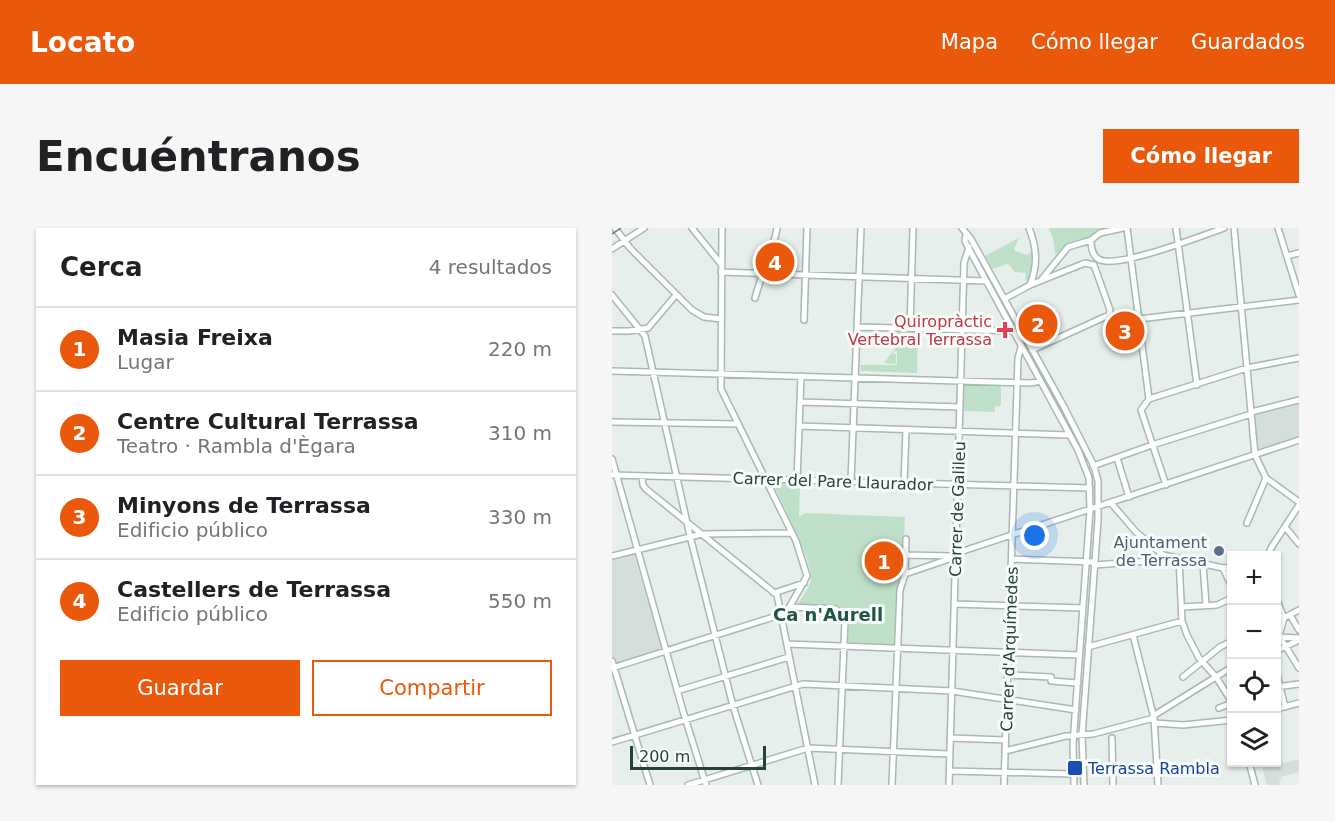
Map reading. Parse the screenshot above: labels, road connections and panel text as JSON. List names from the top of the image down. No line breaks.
{"streets":{"street":["Carrer del Pare Llaurador","Carrer de Galileu","Carrer d'Arquímedes"]},"crossings":[["Carrer del Pare Llaurador","Carrer de Galileu"],["Carrer del Pare Llaurador","Carrer d'Arquímedes"]],"districts":["Ca n'Aurell"],"places":{"health":["Quiropràctic Vertebral Terrassa"],"other":["Ajuntament de Terrassa"],"transit":["Terrassa Rambla"]},"scale_bar":"200 m","page":{"header":"Locato","nav":["Mapa","Cómo llegar","Guardados"],"buttons":["Cómo llegar",["Guardar","Compartir"]],"title":"Encuéntranos","heading":["Cerca","4 resultados"],"pins":["4","2","3","1"],"list":[{"mark":"1","name":"Masia Freixa","note":"Lugar","value":"220 m"},{"mark":"2","name":"Centre Cultural Terrassa","note":"Teatro · Rambla d'Ègara","value":"310 m"},{"mark":"3","name":"Minyons de Terrassa","note":"Edificio público","value":"330 m"},{"mark":"4","name":"Castellers de Terrassa","note":"Edificio público","value":"550 m"}],"map_buttons":["+","−"],"scale":"200 m"}}
